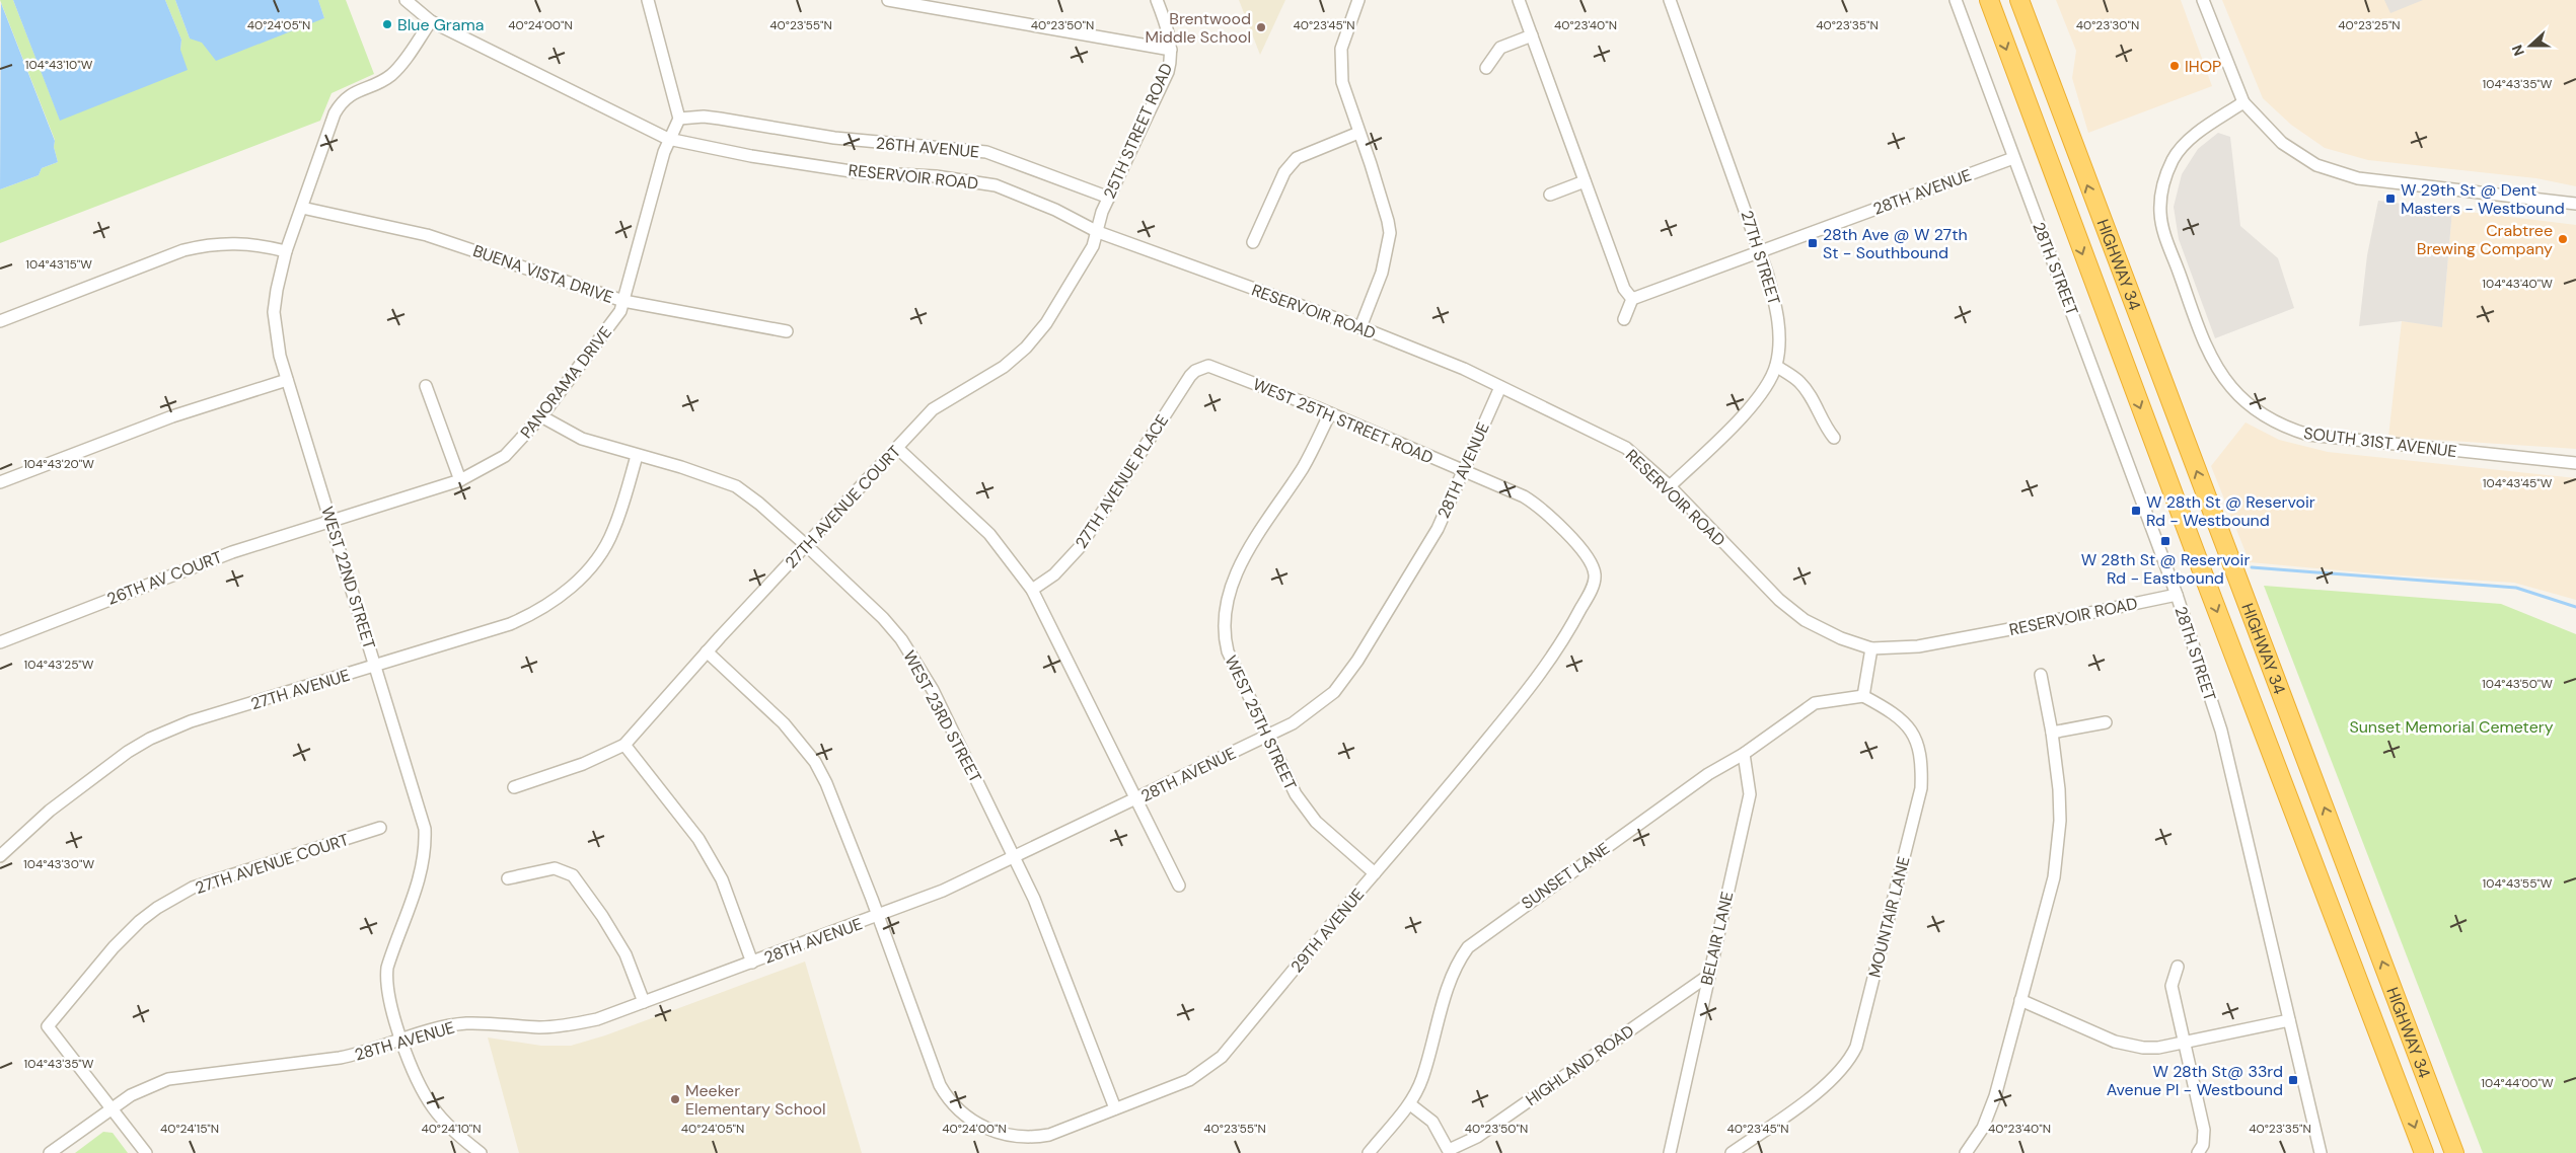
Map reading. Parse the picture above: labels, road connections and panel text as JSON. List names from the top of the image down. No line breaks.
{"streets":{"highway":["HIGHWAY 34"],"street":["25TH STREET ROAD","26TH AVENUE","RESERVOIR ROAD","28TH AVENUE","27TH STREET","28TH STREET","BUENA VISTA DRIVE","PANORAMA DRIVE","WEST 25TH STREET ROAD","SOUTH 31ST AVENUE","27TH AVENUE PLACE","27TH AVENUE COURT","26TH AV COURT","WEST 22ND STREET","27TH AVENUE","WEST 23RD STREET","WEST 25TH STREET","SUNSET LANE","MOUNTAIR LANE","29TH AVENUE","BELAIR LANE","HIGHLAND ROAD"]},"crossings":[["25TH STREET ROAD","26TH AVENUE"],["25TH STREET ROAD","RESERVOIR ROAD"],["25TH STREET ROAD","27TH AVENUE COURT"],["26TH AVENUE","PANORAMA DRIVE"],["RESERVOIR ROAD","28TH AVENUE"],["RESERVOIR ROAD","27TH STREET"],["RESERVOIR ROAD","28TH STREET"],["RESERVOIR ROAD","PANORAMA DRIVE"],["RESERVOIR ROAD","27TH AVENUE COURT"],["RESERVOIR ROAD","WEST 22ND STREET"],["28TH AVENUE","27TH STREET"],["28TH AVENUE","28TH STREET"],["28TH AVENUE","WEST 25TH STREET ROAD"],["28TH AVENUE","27TH AVENUE COURT"],["28TH AVENUE","WEST 22ND STREET"],["28TH AVENUE","WEST 23RD STREET"],["28TH AVENUE","WEST 25TH STREET"],["28TH AVENUE","29TH AVENUE"],["BUENA VISTA DRIVE","PANORAMA DRIVE"],["BUENA VISTA DRIVE","WEST 22ND STREET"],["PANORAMA DRIVE","26TH AV COURT"],["PANORAMA DRIVE","WEST 22ND STREET"],["PANORAMA DRIVE","WEST 23RD STREET"],["WEST 25TH STREET ROAD","27TH AVENUE PLACE"],["WEST 25TH STREET ROAD","WEST 25TH STREET"],["WEST 25TH STREET ROAD","29TH AVENUE"],["27TH AVENUE COURT","WEST 23RD STREET"],["26TH AV COURT","WEST 22ND STREET"],["WEST 22ND STREET","27TH AVENUE"],["27TH AVENUE","WEST 23RD STREET"],["WEST 23RD STREET","29TH AVENUE"],["WEST 25TH STREET","29TH AVENUE"],["SUNSET LANE","MOUNTAIR LANE"],["SUNSET LANE","BELAIR LANE"],["BELAIR LANE","HIGHLAND ROAD"]],"parks":["Sunset Memorial Cemetery"],"places":{"other":["Blue Grama","Brentwood Middle School","IHOP","Crabtree Brewing Company","Meeker Elementary School"],"transit":["W 29th St @ Dent Masters - Westbound","28th Ave @ W 27th St - Southbound","W 28th St @ Reservoir Rd - Westbound","W 28th St @ Reservoir Rd - Eastbound","W 28th St@ 33rd Avenue Pl - Westbound"]},"north":"left","coordinates":["40°24'05\"N","40°24'00\"N","40°23'55\"N","40°23'50\"N","40°23'45\"N","40°23'40\"N","40°23'35\"N","40°23'30\"N","40°23'25\"N","104°43'10\"W","104°43'35\"W","104°43'15\"W","104°43'40\"W","104°43'20\"W","104°43'45\"W","104°43'25\"W","104°43'50\"W","104°43'30\"W","104°43'55\"W","104°44'00\"W","40°24'15\"N","40°24'10\"N"]}
